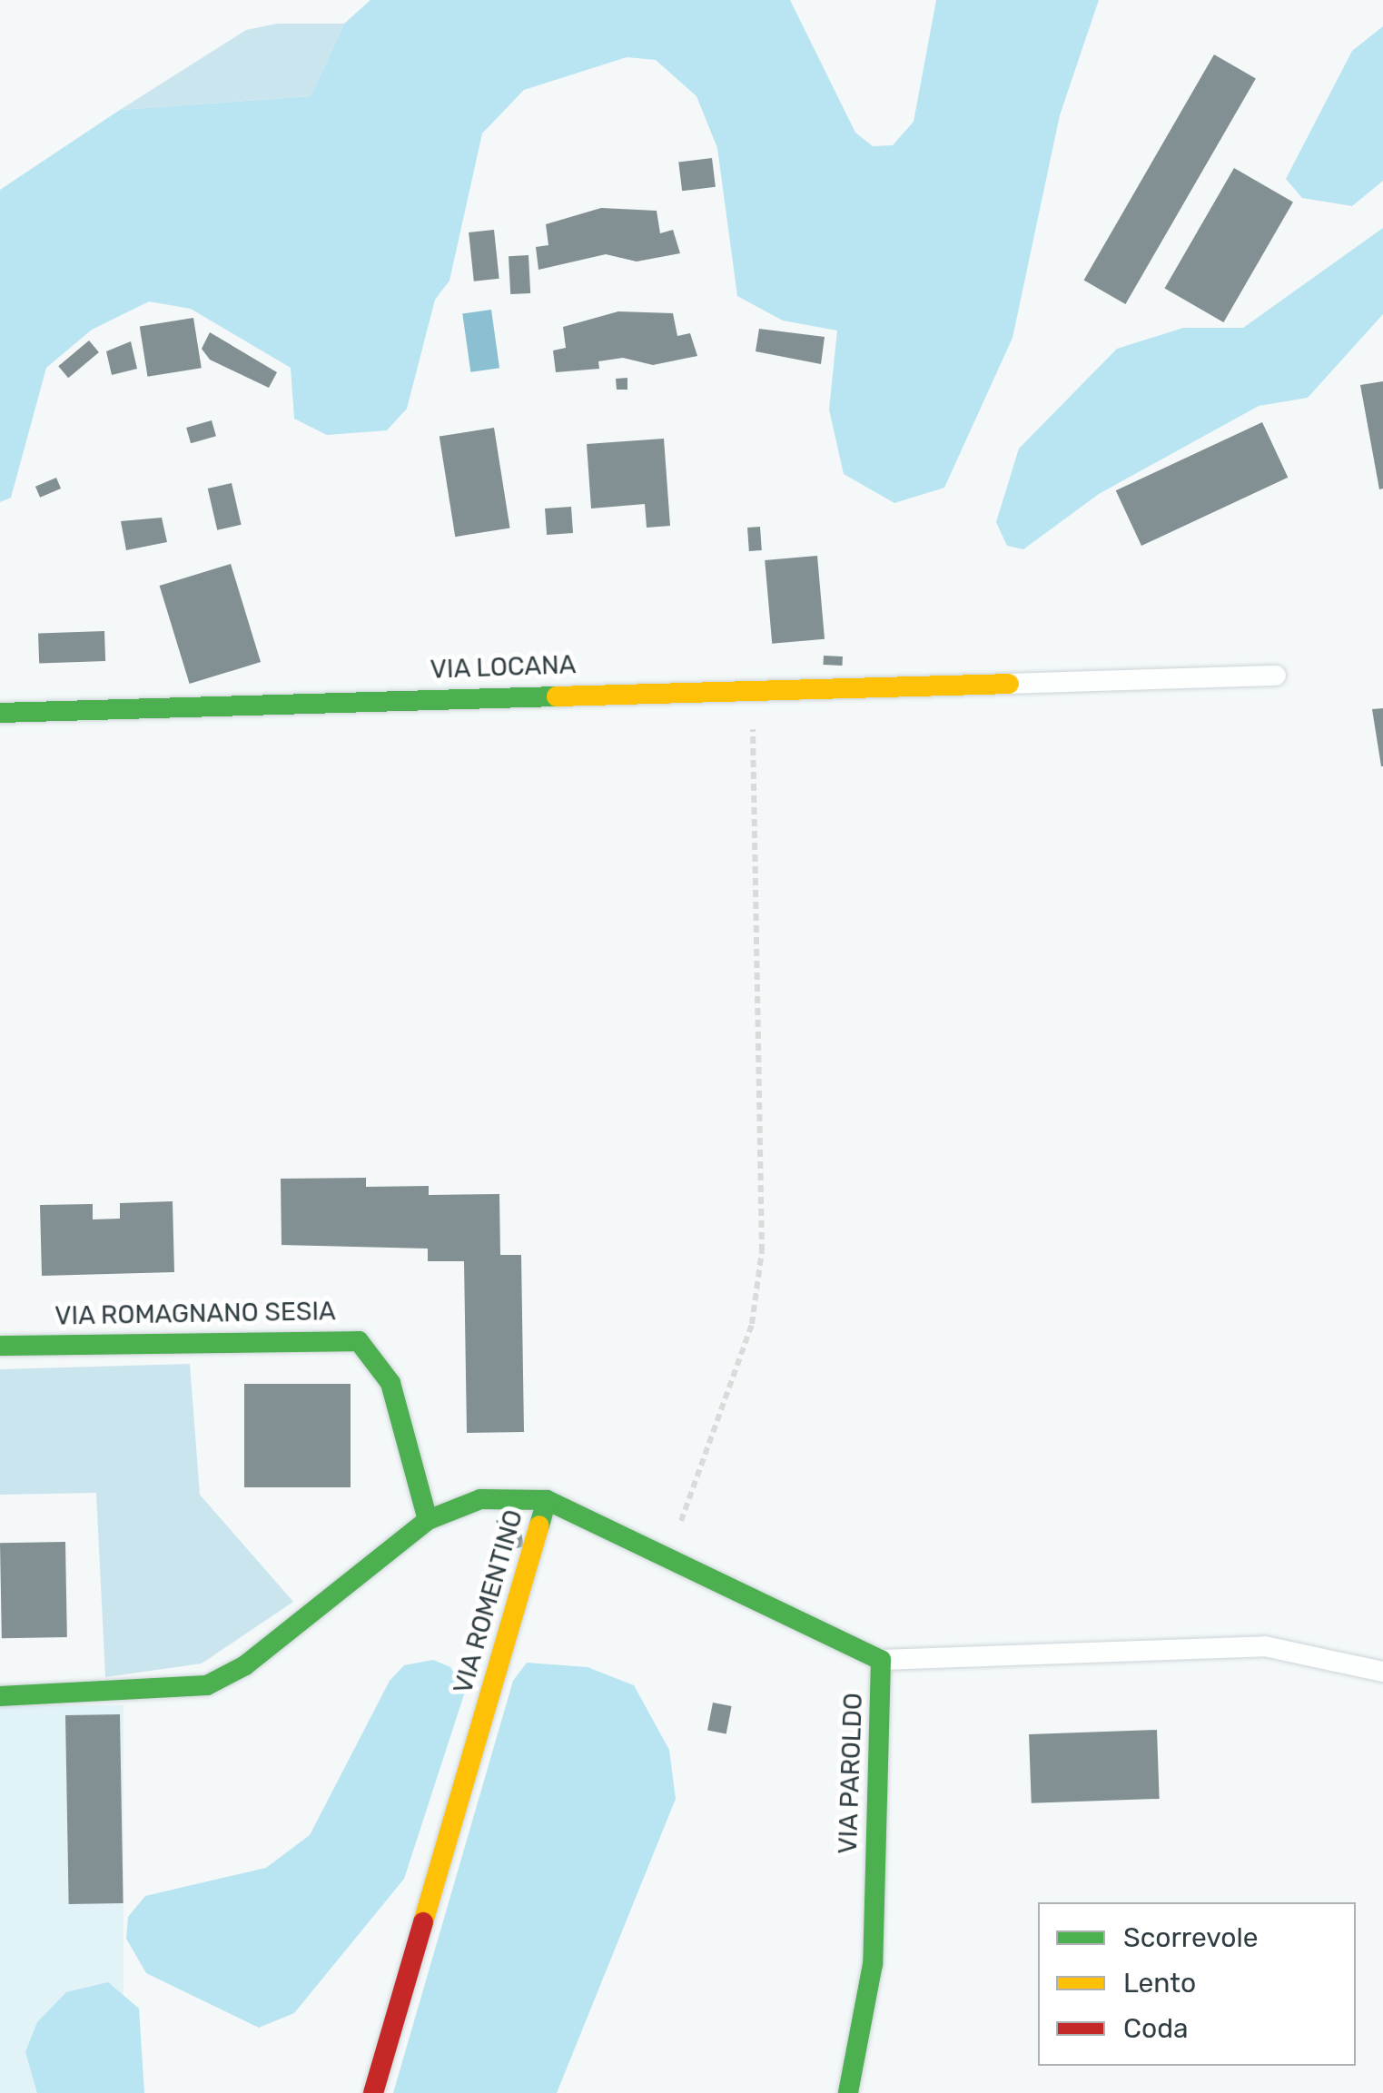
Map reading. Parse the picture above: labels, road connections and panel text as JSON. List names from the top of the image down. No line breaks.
{"streets":{"street":["VIA LOCANA","VIA ROMAGNANO SESIA","VIA ROMENTINO","VIA PAROLDO"]},"crossings":[["VIA ROMAGNANO SESIA","VIA ROMENTINO"],["VIA ROMENTINO","VIA PAROLDO"]],"legend":["Scorrevole","Lento","Coda"]}
